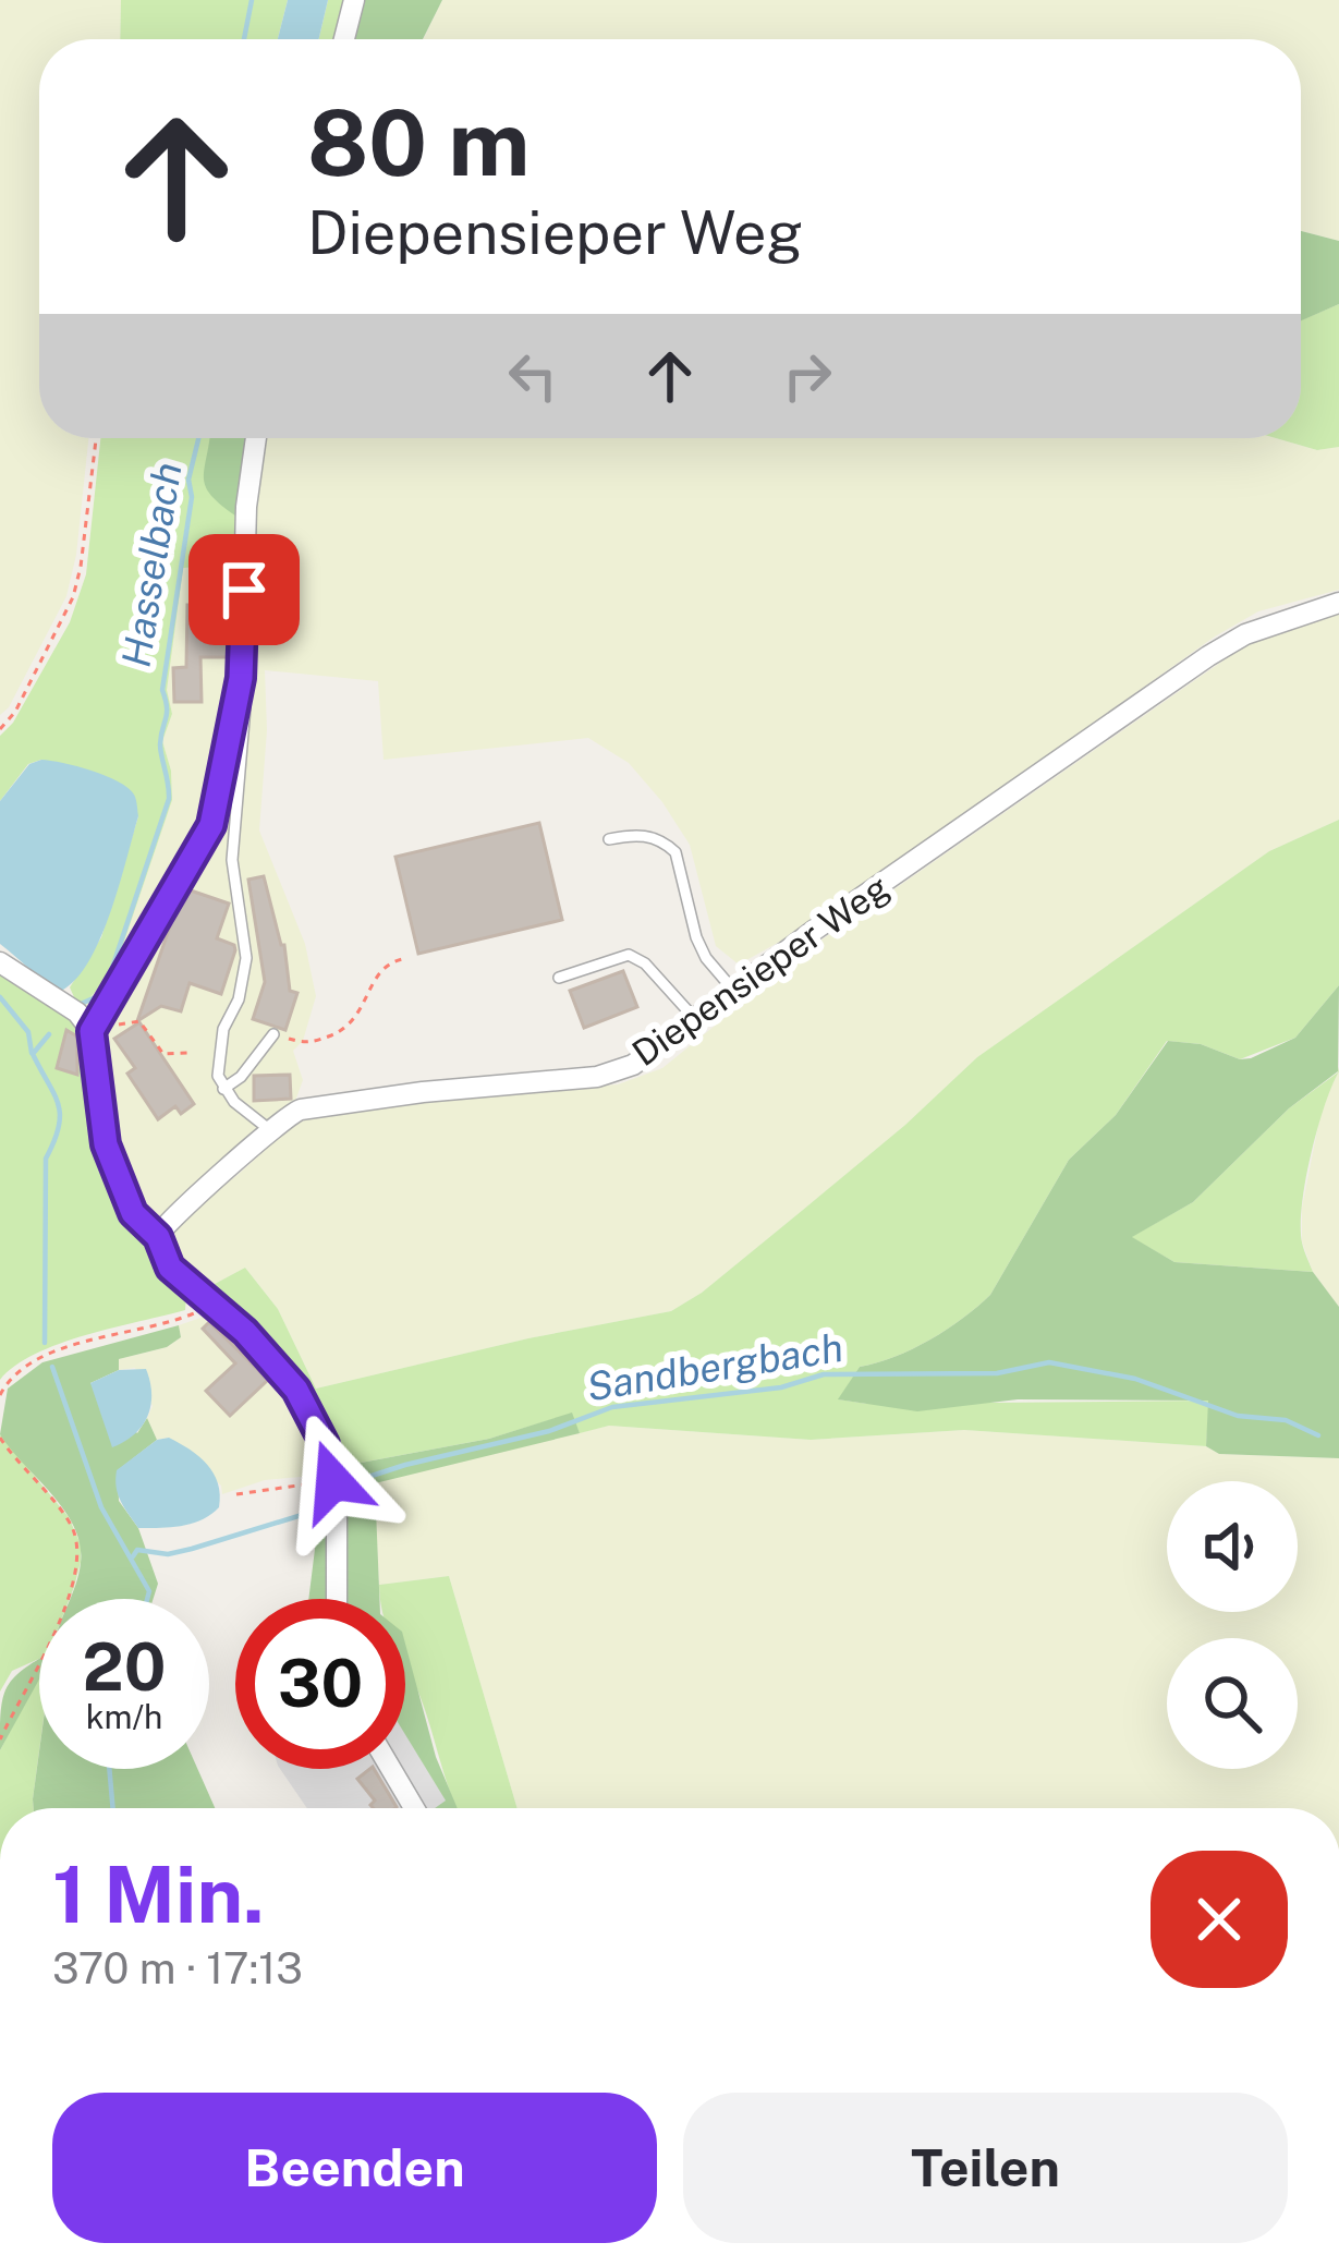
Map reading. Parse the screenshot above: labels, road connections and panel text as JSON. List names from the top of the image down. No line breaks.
{"streets":{"street":["Diepensieper Weg"]},"water":["Hasselbach","Sandbergbach"],"page":{"turn":["80 m","Diepensieper Weg"],"speed":"20 km/h","limit":"30","heading":["1 Min.","370 m · 17:13"],"buttons":["Beenden","Teilen"]}}
